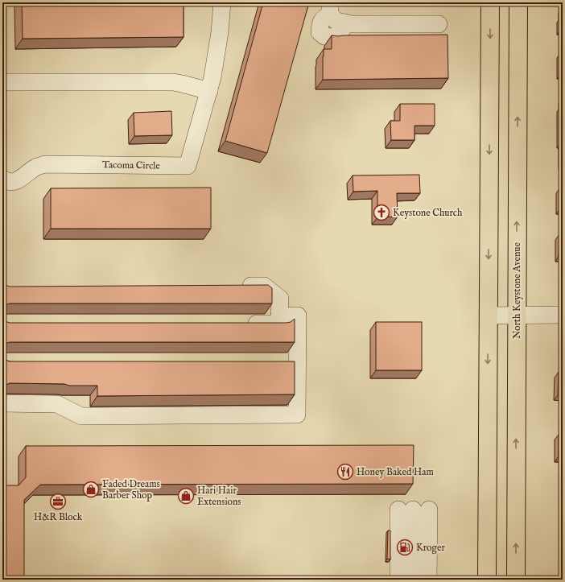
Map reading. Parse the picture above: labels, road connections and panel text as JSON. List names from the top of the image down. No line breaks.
{"streets":{"main road":["North Keystone Avenue"],"street":["Tacoma Circle"]},"places":{"church":["Keystone Church"],"restaurant":["Honey Baked Ham"],"shop":["Faded Dreams Barber Shop","Hari Hair Extensions"],"office":["H&R Block"],"fuel station":["Kroger"]}}
